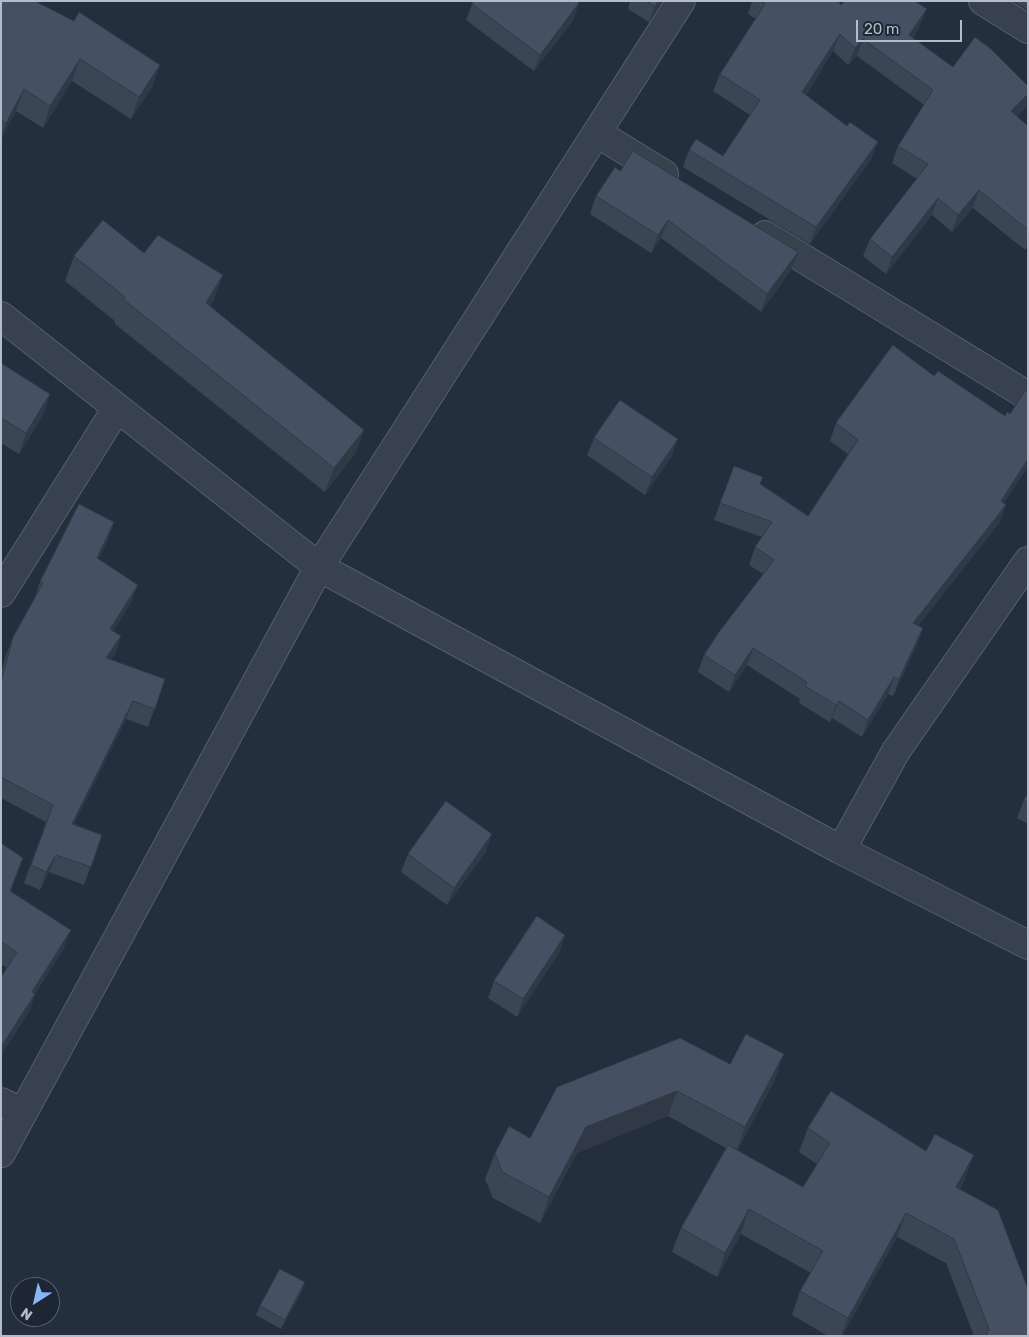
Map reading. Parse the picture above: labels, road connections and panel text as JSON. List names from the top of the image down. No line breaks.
{"scale_bar":"20 m","north":"bottom left"}
